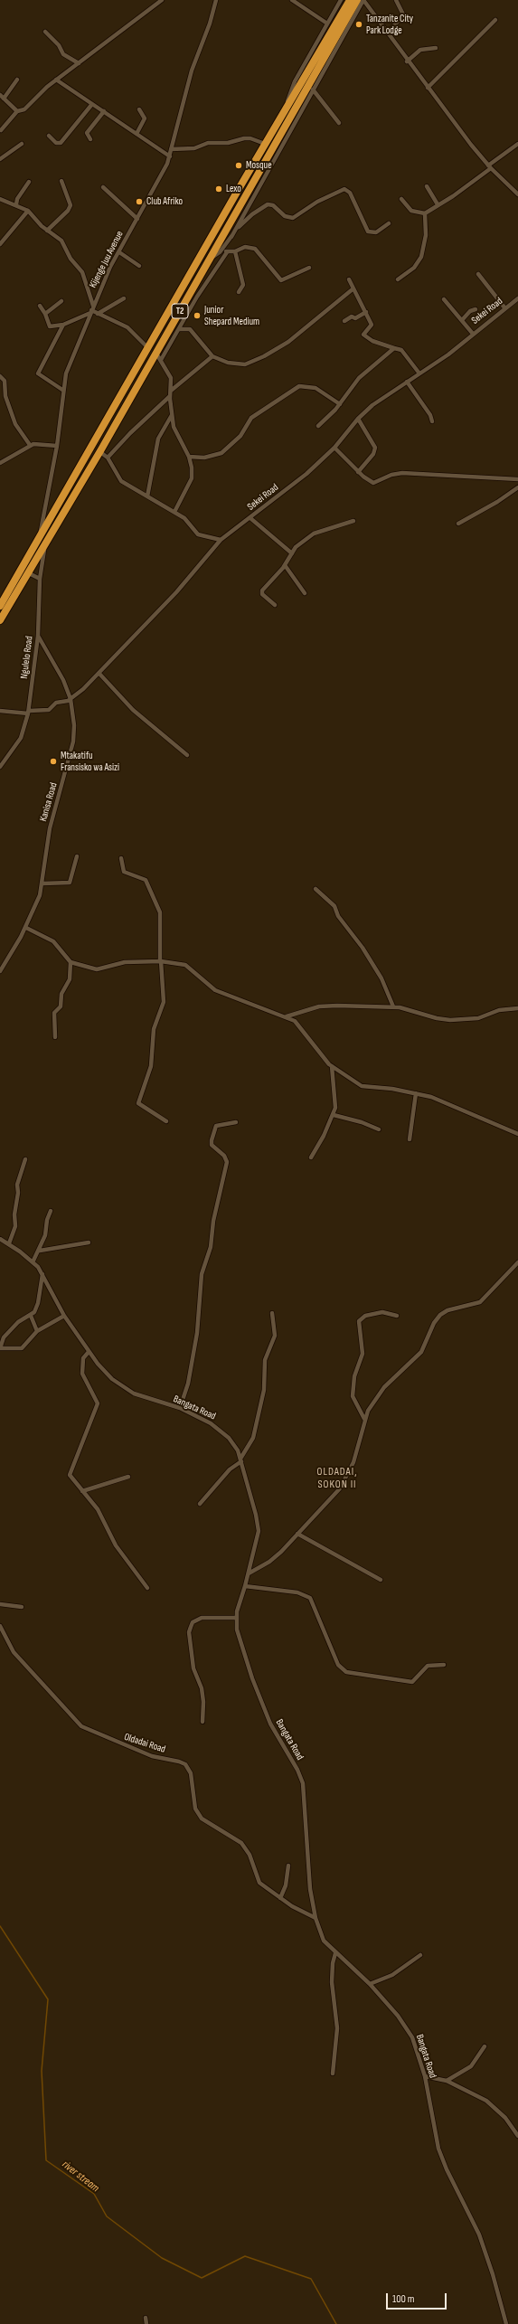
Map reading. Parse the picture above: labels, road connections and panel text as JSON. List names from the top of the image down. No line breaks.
{"streets":{"highway":["T2"],"street":["Kijenge Juu Avenue","Sekei Road","Ngulelo Road","Kanisa Road","Bangata Road","Oldadai Road"]},"crossings":[["Kijenge Juu Avenue","T2"],["T2","Ngulelo Road"],["Sekei Road","Ngulelo Road"],["Sekei Road","Kanisa Road"],["Ngulelo Road","Kanisa Road"],["Bangata Road","Oldadai Road"]],"districts":["OLDADAI, SOKON II"],"water":["river stream"],"places":["Tanzanite City Park Lodge","Mosque","Lexo","Club Afriko","Junior Shepard Medium","Mtakatifu Fransisko wa Asizi"],"scale_bar":"100 m"}
